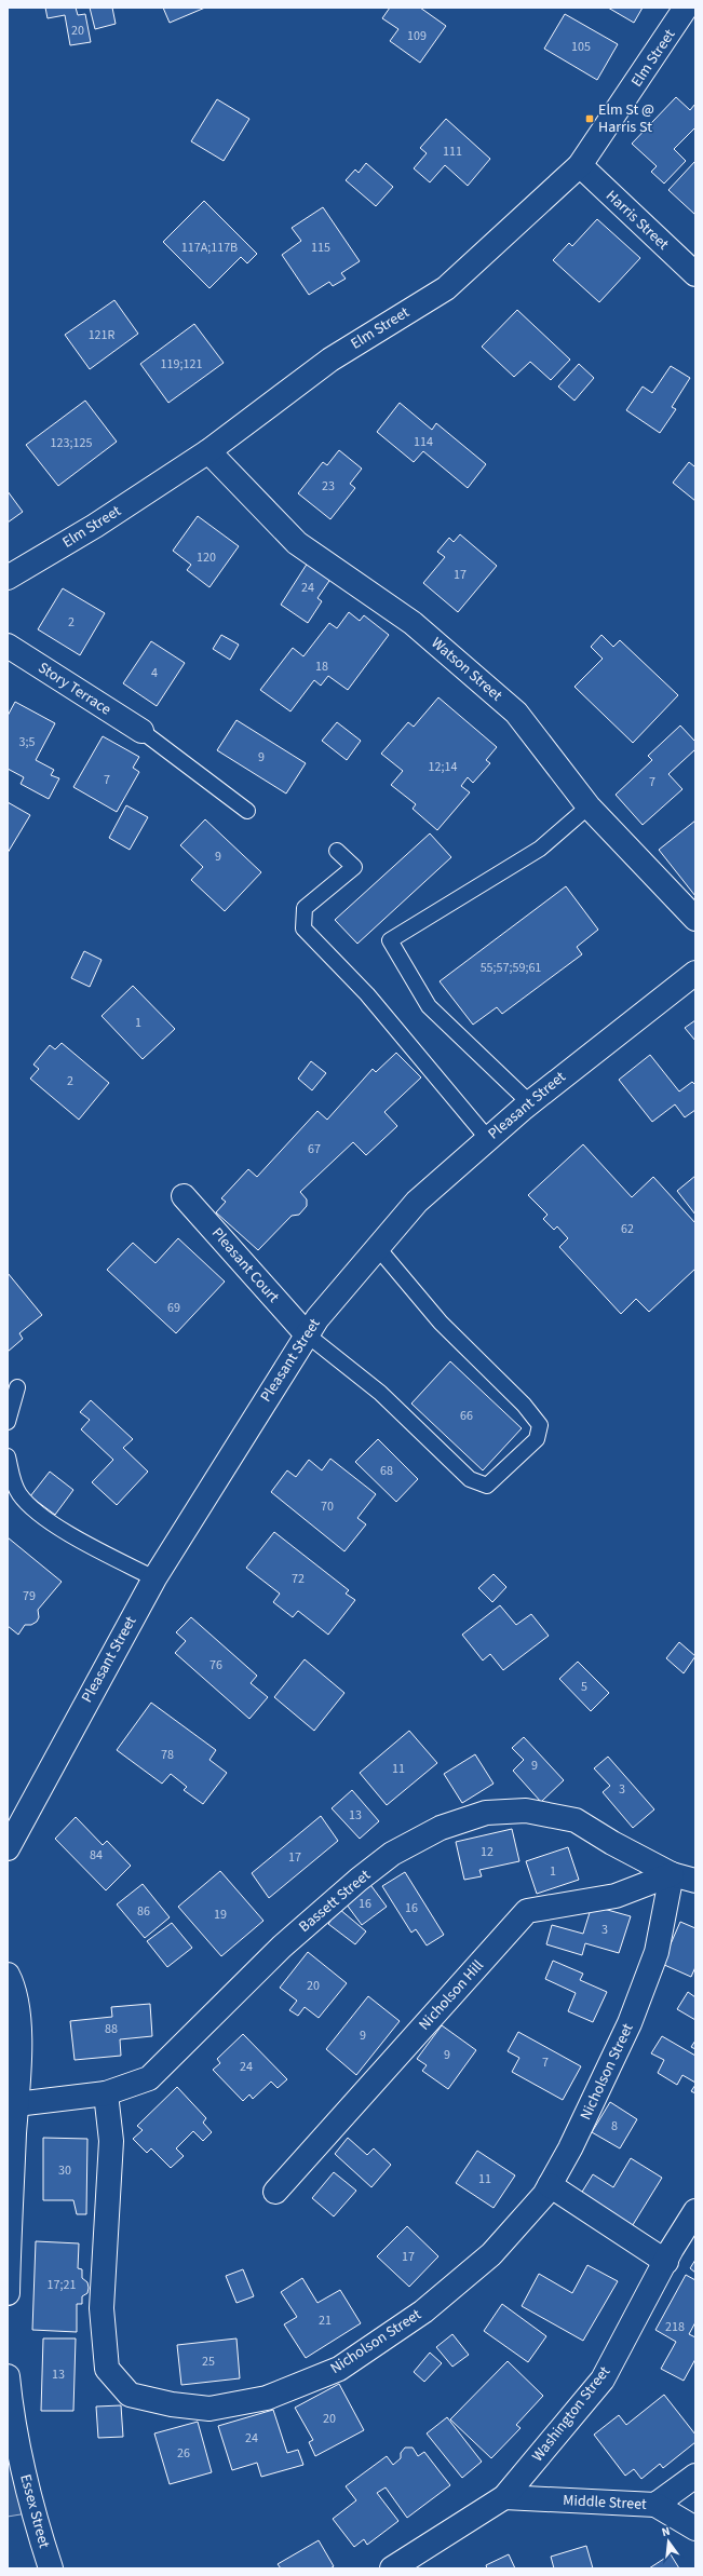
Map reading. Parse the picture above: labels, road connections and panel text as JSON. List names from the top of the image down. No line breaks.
{"streets":{"street":["Elm Street","Harris Street","Watson Street","Story Terrace","Pleasant Street","Pleasant Court","Bassett Street","Nicholson Hill","Nicholson Street","Washington Street","Middle Street","Essex Street"]},"crossings":[["Elm Street","Harris Street"],["Elm Street","Watson Street"],["Pleasant Street","Pleasant Court"],["Bassett Street","Nicholson Hill"],["Bassett Street","Nicholson Street"],["Nicholson Hill","Nicholson Street"],["Washington Street","Middle Street"]],"places":{"transit":["Elm St @ Harris St"]},"house_numbers":["20","109","105","111","117A;117B","115","121R","119;121","114","123;125","23","120","17","24","2","18","4","3;5","9","12;14","7","7","9","55;57;59;61","1","2","67","62","69","66","68","70","72","79","76","5","78","9","11","3","13","12","84","17","1","16","16","86","19","3","20","88","9","9","7","24","8","30","11","17","17;21","21","218","25","13","20","24","26"],"north":"top"}
